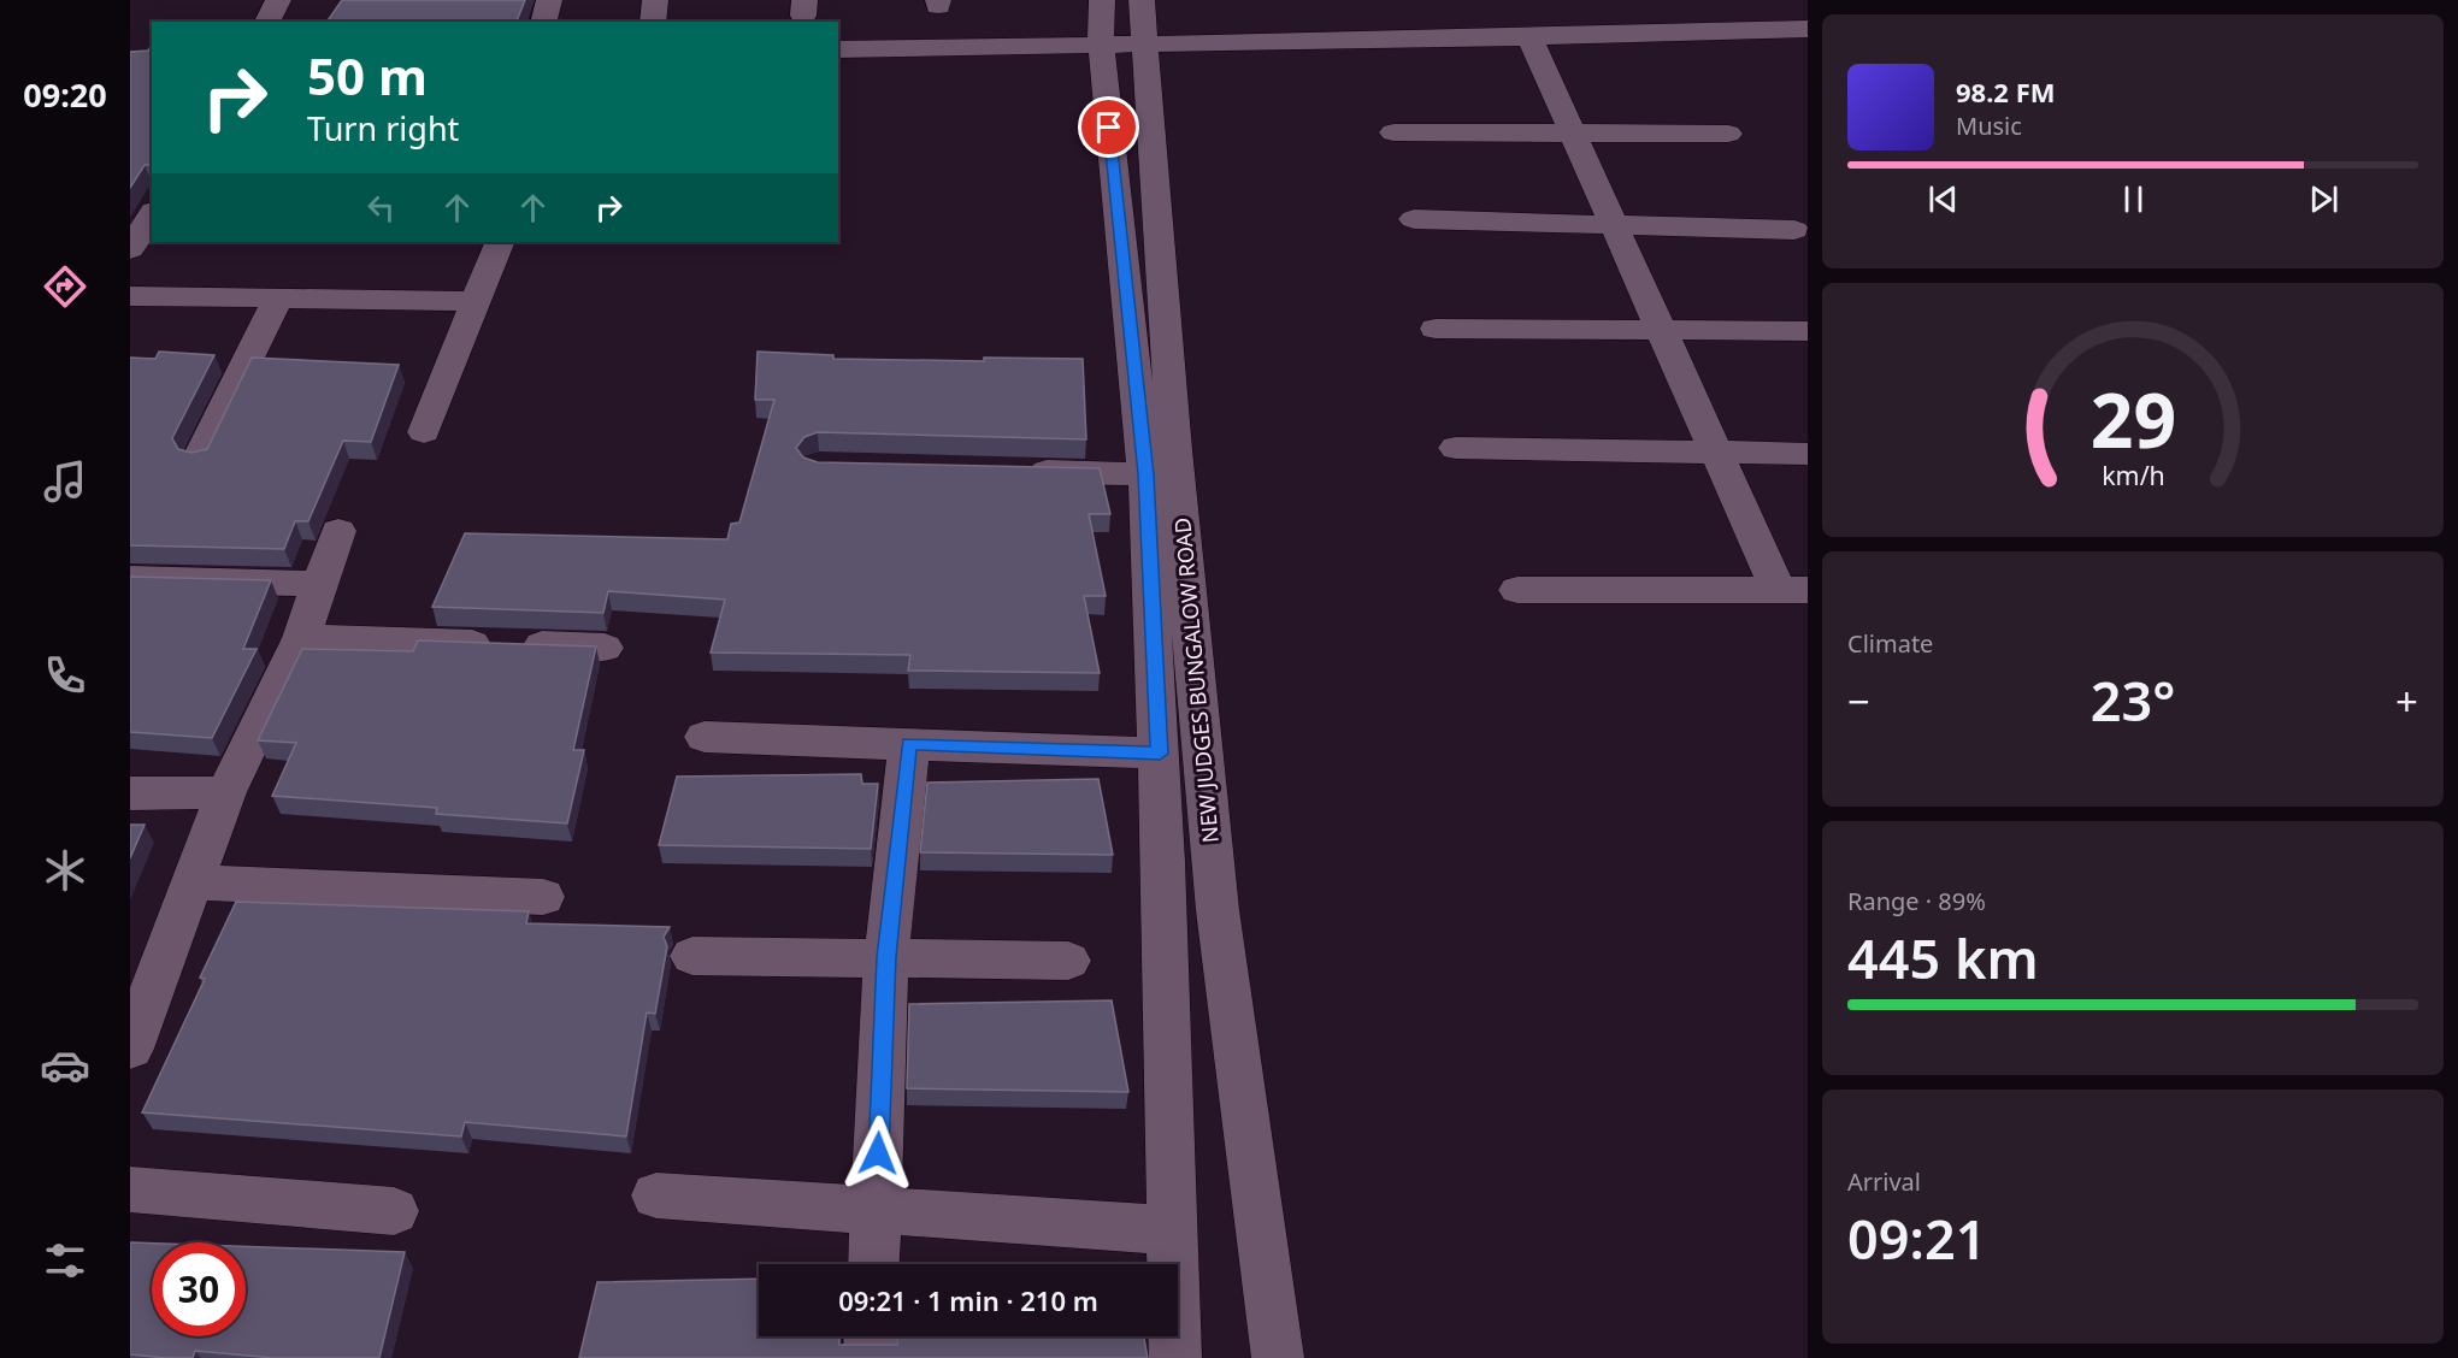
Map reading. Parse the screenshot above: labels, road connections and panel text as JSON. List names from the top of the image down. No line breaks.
{"streets":{"street":["NEW JUDGES BUNGALOW ROAD"]},"page":{"tabs":"09:20","turn":["50 m","Turn right"],"song":["98.2 FM","Music"],"tile":["Climate",["Range · 89%","445 km"],["Arrival","09:21"]],"heat":["−","23°","+"],"limit":"30","trip":"09:21 · 1 min · 210 m","gauge":["29","km/h"]}}
